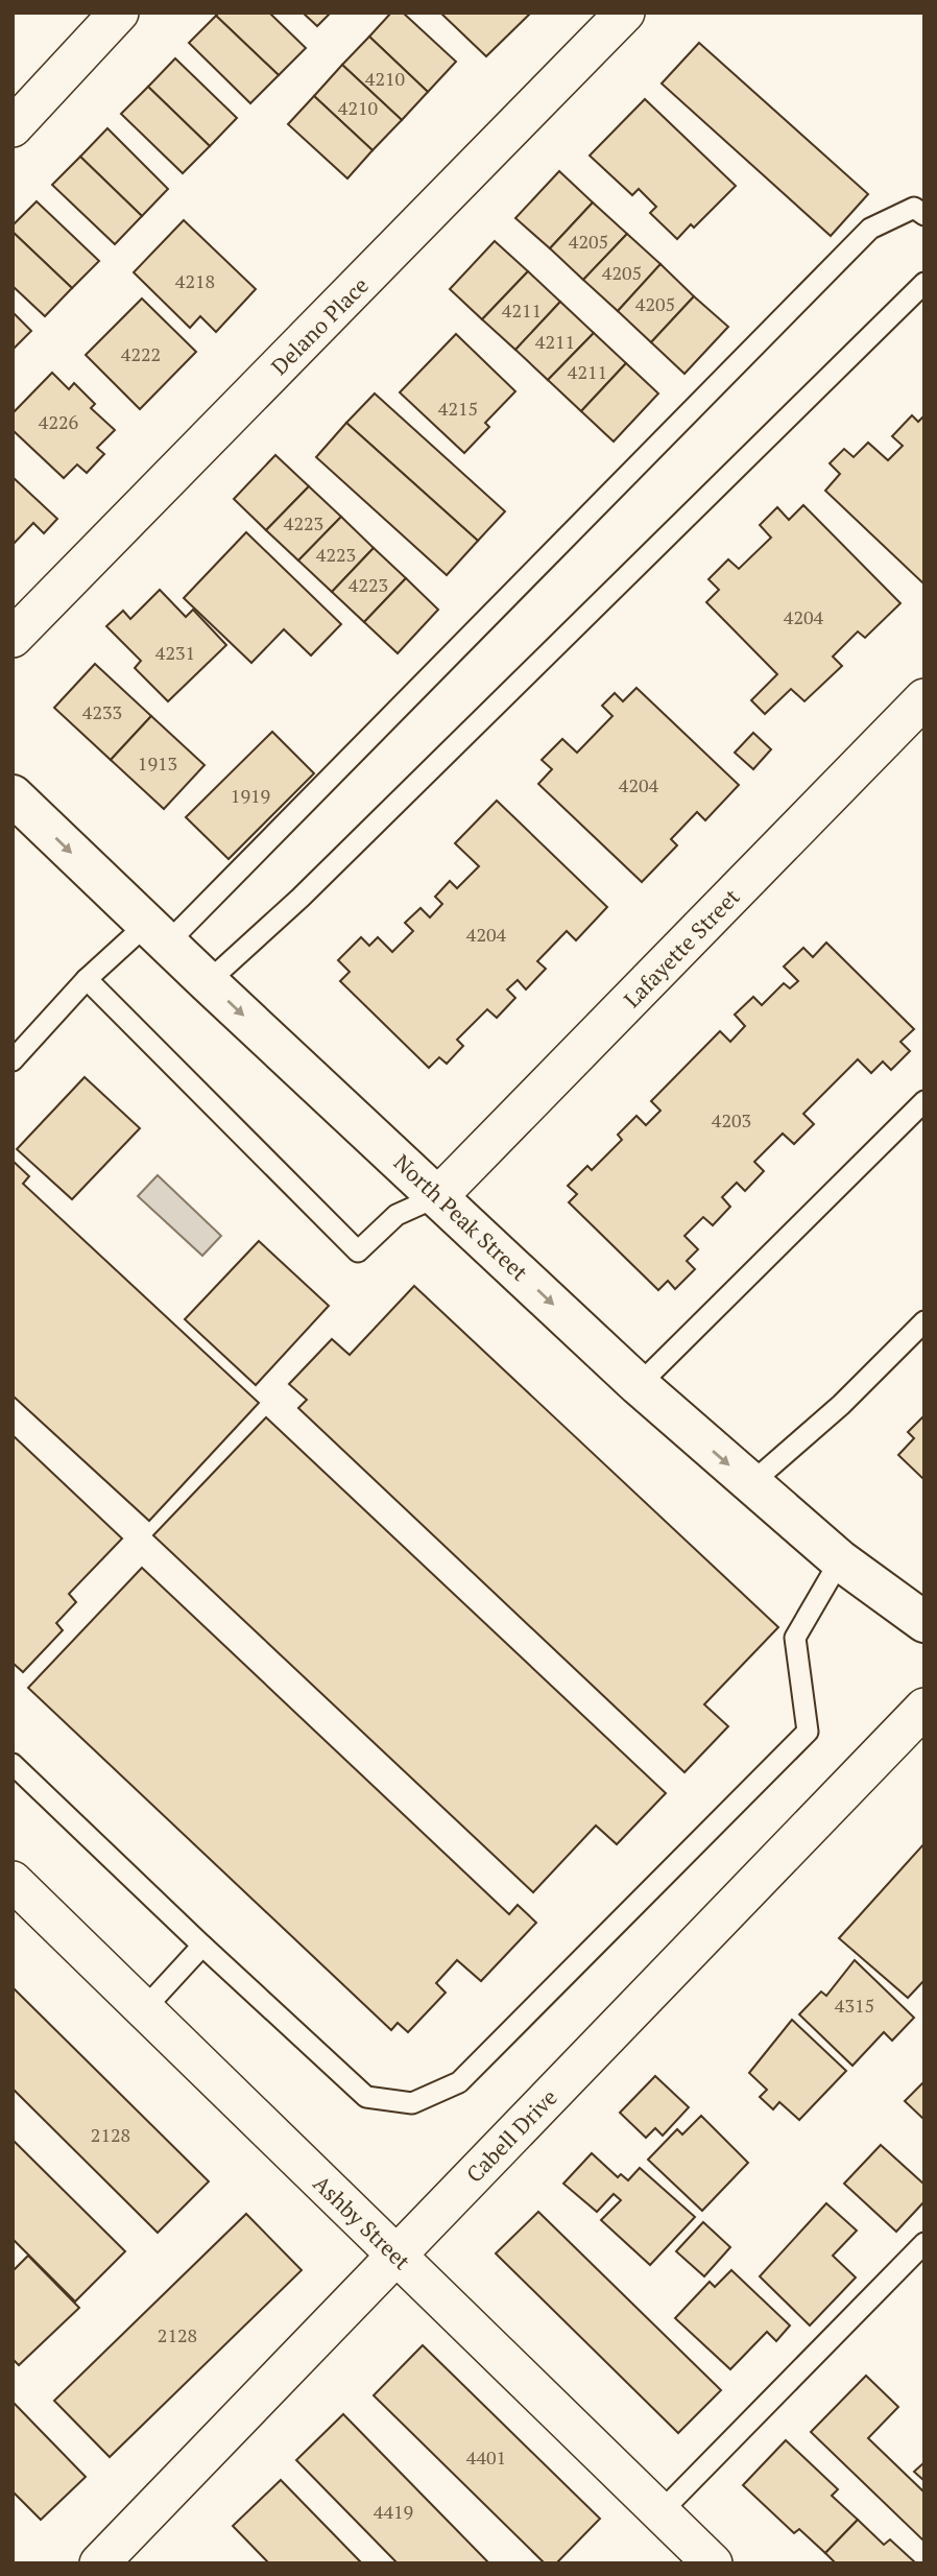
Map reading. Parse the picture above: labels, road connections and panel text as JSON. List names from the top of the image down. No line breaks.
{"streets":{"main road":["North Peak Street"],"street":["Delano Place","Lafayette Street","Cabell Drive","Ashby Street"]},"crossings":[["Lafayette Street","North Peak Street"],["Cabell Drive","Ashby Street"]],"one_way":["North Peak Street"],"house_numbers":["4210","4210","4205","4205","4218","4205","4211","4211","4222","4211","4215","4226","4223","4223","4223","4204","4231","4233","1913","4204","1919","4204","4203","4315","2128","2128","4401","4419"]}
